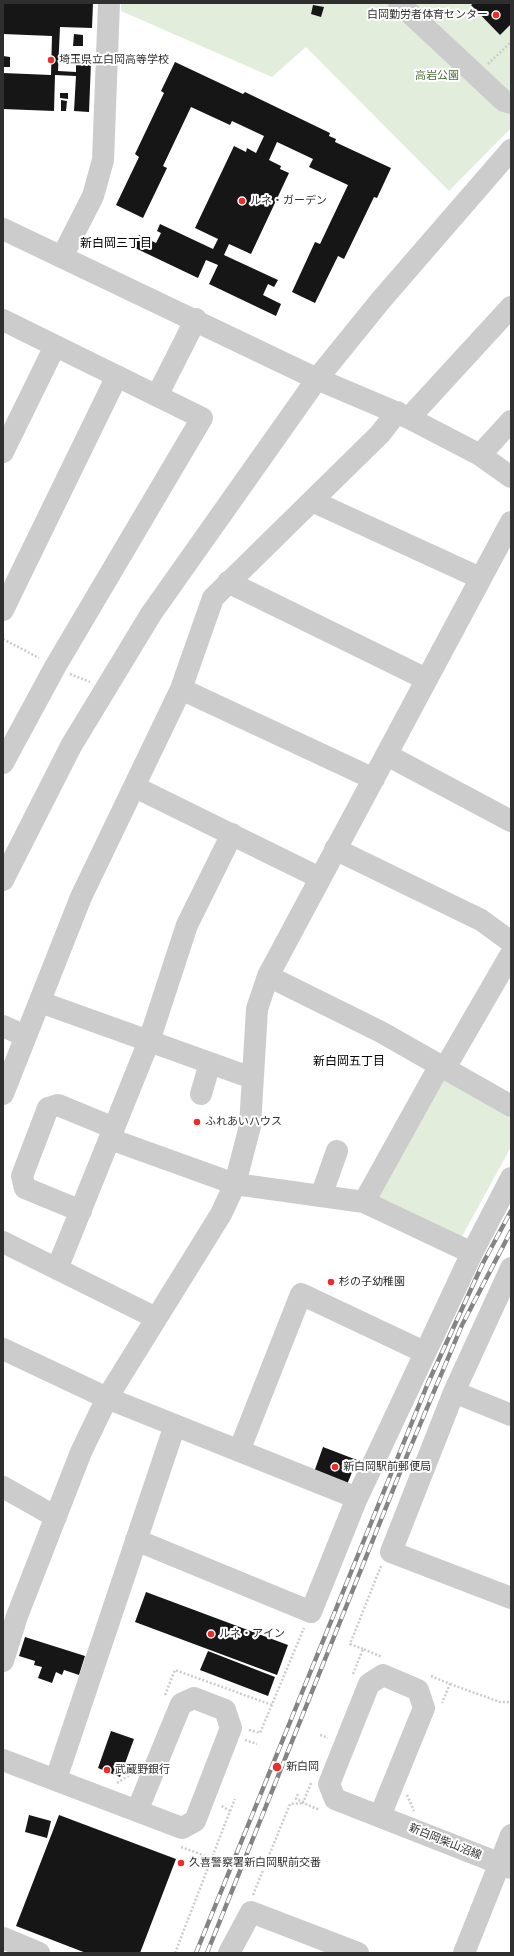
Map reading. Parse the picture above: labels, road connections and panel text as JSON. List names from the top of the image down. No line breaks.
{"streets":{"street":["新白岡柴山沼線"]},"districts":["新白岡三丁目","新白岡五丁目"],"parks":["高岩公園"],"places":["白岡勤労者体育センター","埼玉県立白岡高等学校","ルネ・ガーデン","ふれあいハウス","杉の子幼稚園","新白岡駅前郵便局","ルネ・アイン","新白岡","武蔵野銀行","久喜警察署新白岡駅前交番"]}
